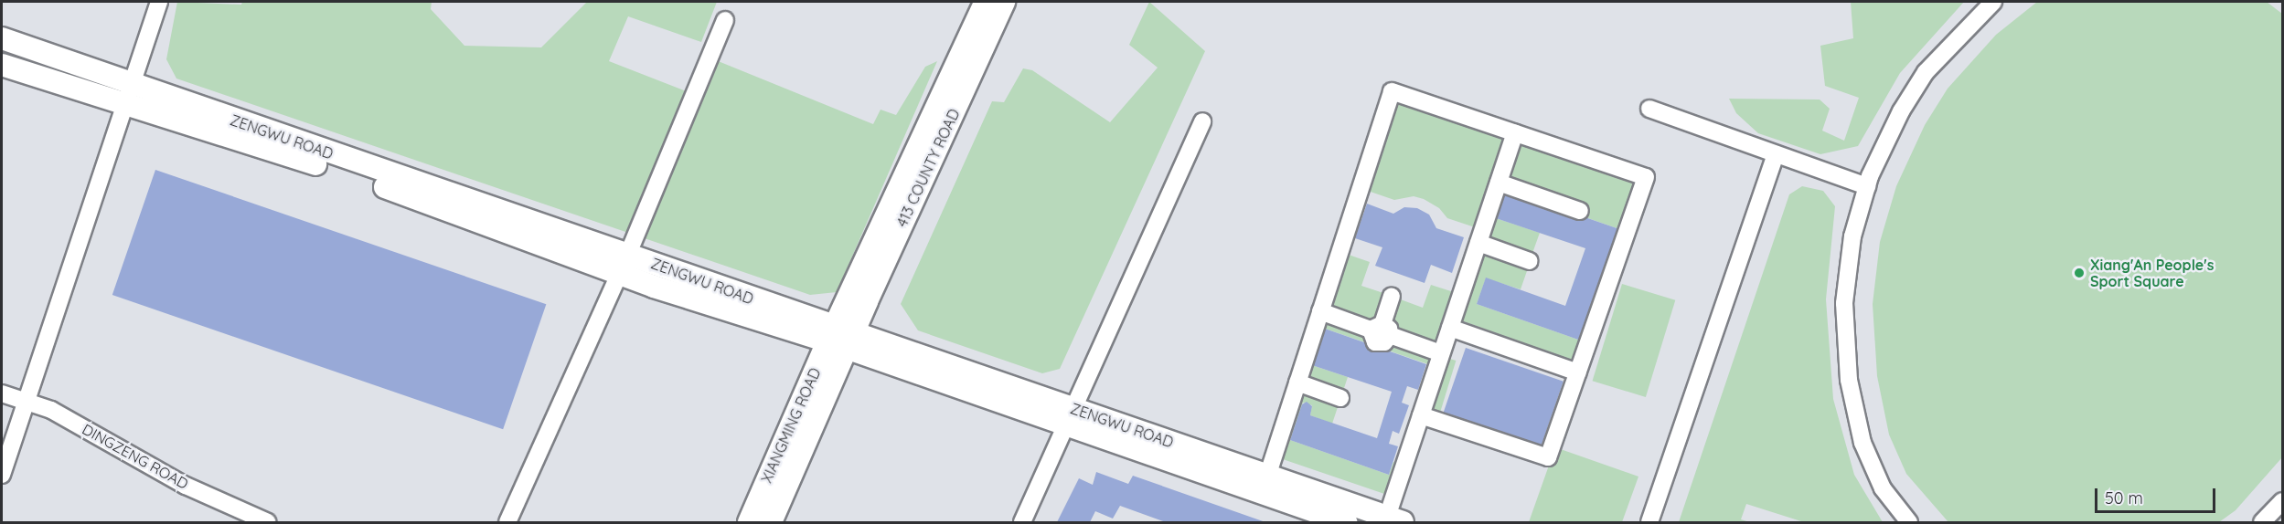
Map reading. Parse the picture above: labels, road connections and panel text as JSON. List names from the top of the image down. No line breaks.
{"streets":{"street":["ZENGWU ROAD","413 COUNTY ROAD","XIANGMING ROAD","DINGZENG ROAD"]},"crossings":[["ZENGWU ROAD","413 COUNTY ROAD"],["ZENGWU ROAD","XIANGMING ROAD"],["413 COUNTY ROAD","XIANGMING ROAD"]],"places":["Xiang'An People's Sport Square"],"scale_bar":"50 m"}
